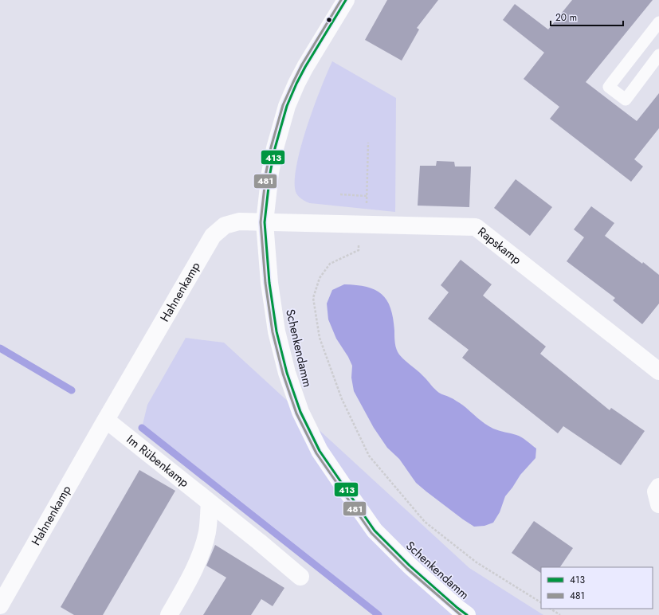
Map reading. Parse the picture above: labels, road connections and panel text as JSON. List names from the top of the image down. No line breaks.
{"streets":{"street":["Rapskamp","Hahnenkamp","Schenkendamm","Im Rübenkamp"]},"crossings":[["Rapskamp","Hahnenkamp"],["Rapskamp","Schenkendamm"],["Hahnenkamp","Schenkendamm"],["Hahnenkamp","Im Rübenkamp"]],"lines":["transit line 413","transit line 481"],"legend":["413","481"],"scale_bar":"20 m"}
